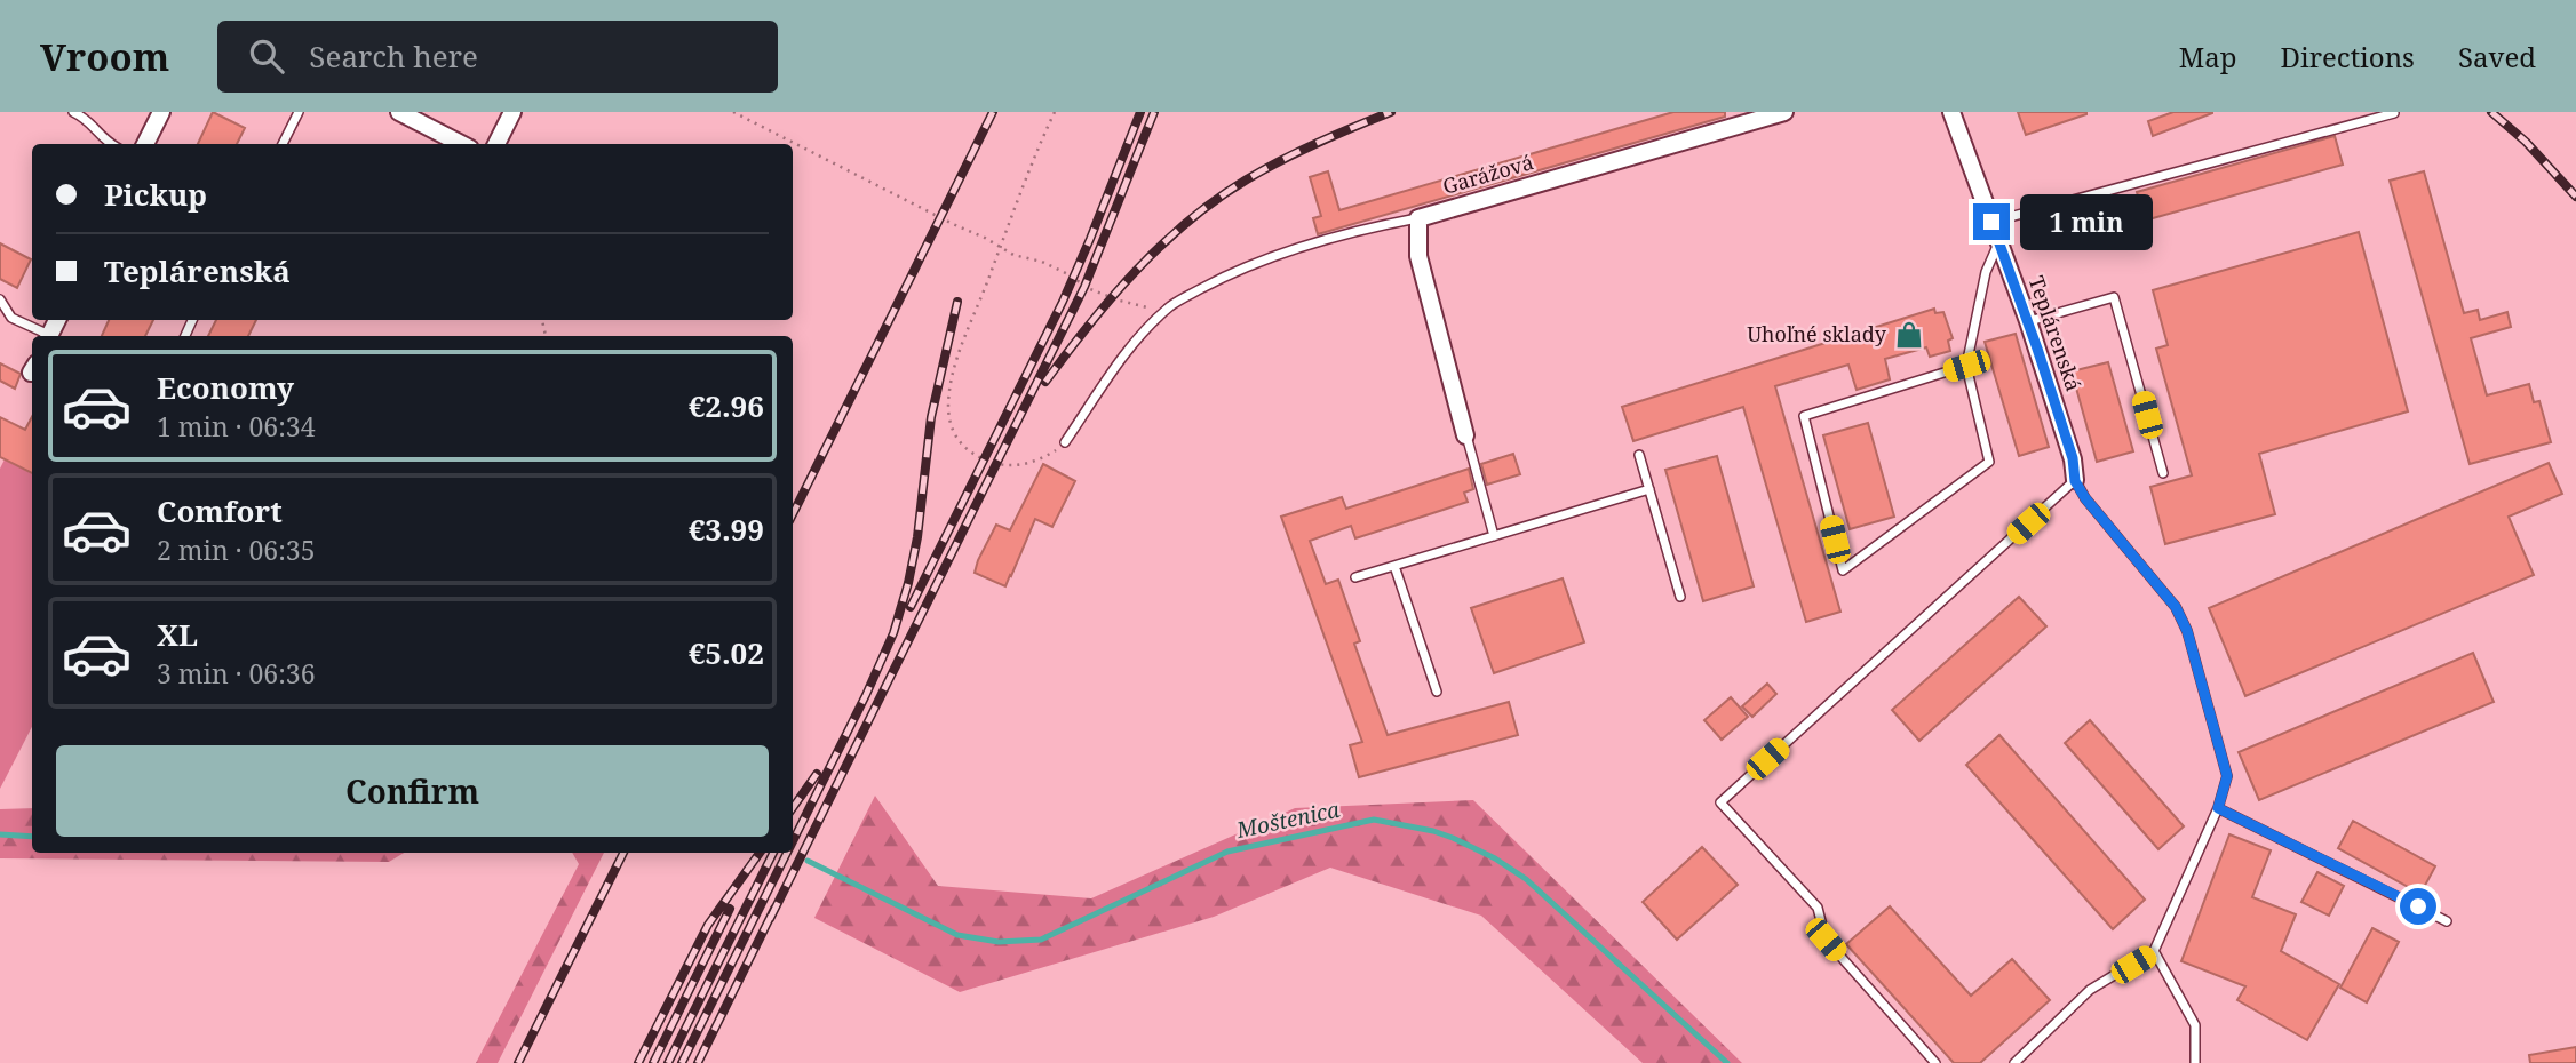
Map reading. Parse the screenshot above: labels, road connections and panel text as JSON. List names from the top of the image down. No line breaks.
{"streets":{"street":["Garážová","Teplárenská"]},"water":["Moštenica"],"places":{"shop":["Uhoľné sklady"]},"page":{"header":"Vroom","search":"Search here","nav":["Map","Directions","Saved"],"banner":["Pickup","Teplárenská"],"bubble":"1 min","list":[{"name":"Economy","note":"1 min · 06:34","value":"€2.96"},{"name":"Comfort","note":"2 min · 06:35","value":"€3.99"},{"name":"XL","note":"3 min · 06:36","value":"€5.02"}],"buttons":"Confirm"}}
